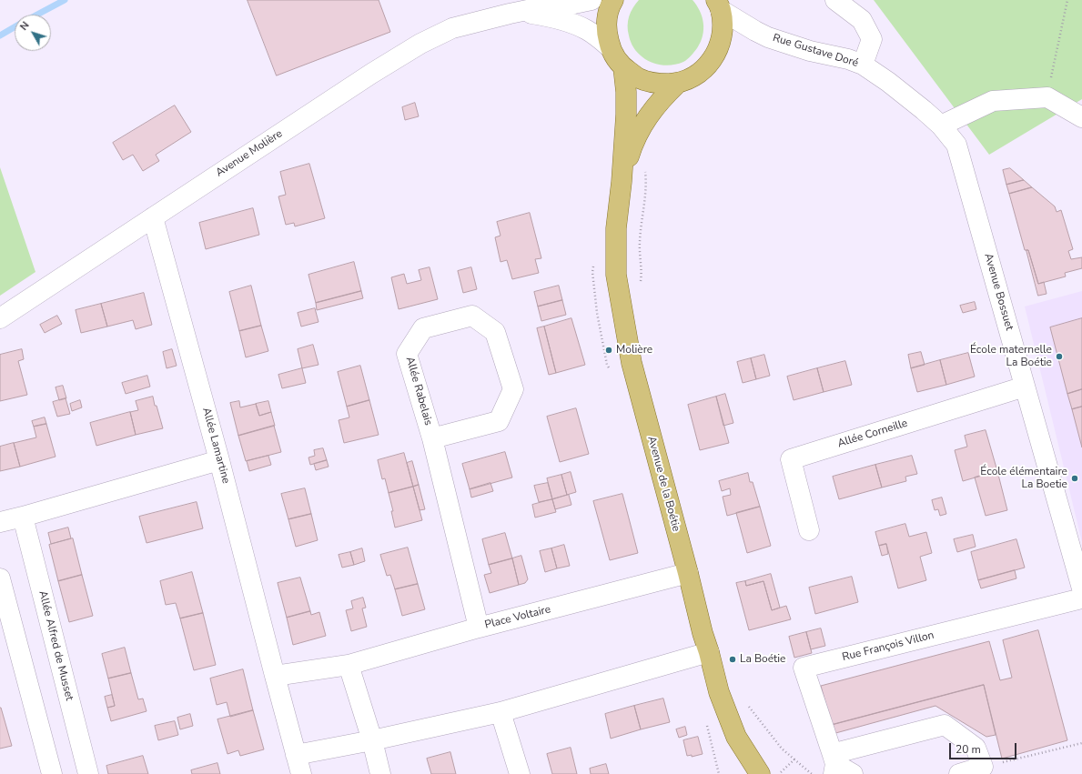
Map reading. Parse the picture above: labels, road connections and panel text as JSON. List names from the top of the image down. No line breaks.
{"streets":{"main road":["Avenue de la Boétie"],"street":["Rue Gustave Doré","Avenue Molière","Avenue Bossuet","Allée Rabelais","Allée Corneille","Allée Lamartine","Place Voltaire","Allée Alfred de Musset","Rue François Villon"]},"crossings":[["Rue Gustave Doré","Avenue Bossuet"],["Avenue Molière","Allée Lamartine"],["Avenue Bossuet","Allée Corneille"],["Allée Rabelais","Place Voltaire"],["Allée Lamartine","Place Voltaire"],["Avenue de la Boétie","Place Voltaire"]],"places":["Molière","École maternelle La Boétie","École élémentaire La Boetie","La Boétie"],"scale_bar":"20 m","north":"top left"}
